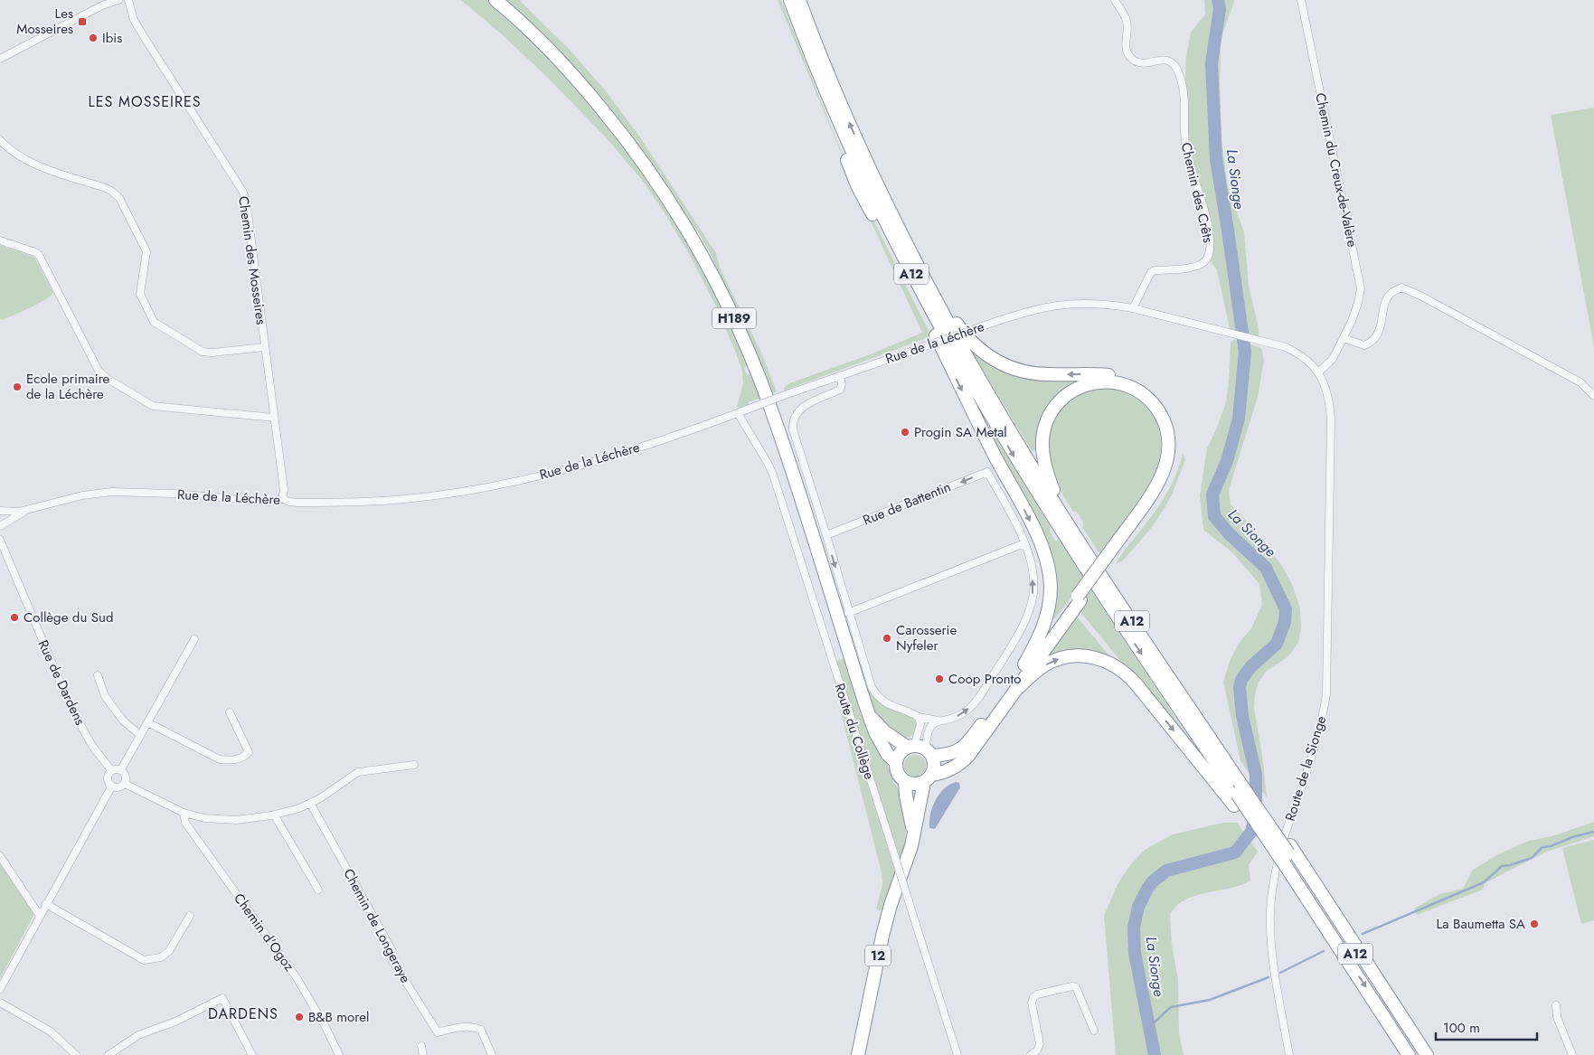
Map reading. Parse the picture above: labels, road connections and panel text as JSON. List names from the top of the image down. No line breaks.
{"streets":{"highway":["A12","H189","12"],"street":["Chemin du Creux-de-Valère","Chemin des Crêts","Chemin des Mosseires","Rue de la Léchère","Rue de Battentin","Rue de Dardens","Route du Collège","Route de la Sionge","Chemin de Longeraye","Chemin d'Ogoz"]},"crossings":[["Chemin du Creux-de-Valère","Rue de la Léchère"],["Chemin du Creux-de-Valère","Route de la Sionge"],["Chemin des Crêts","Rue de la Léchère"],["Chemin des Mosseires","Rue de la Léchère"],["H189","12"],["Rue de la Léchère","Route du Collège"],["Rue de la Léchère","Route de la Sionge"]],"districts":["LES MOSSEIRES","DARDENS"],"water":["La Sionge"],"places":{"transit":["Les Mosseires"],"other":["Ibis","Ecole primaire de la Léchère","Progin SA Metal","Collège du Sud","Carosserie Nyfeler","Coop Pronto","La Baumetta SA","B&B morel"]},"scale_bar":"100 m"}
